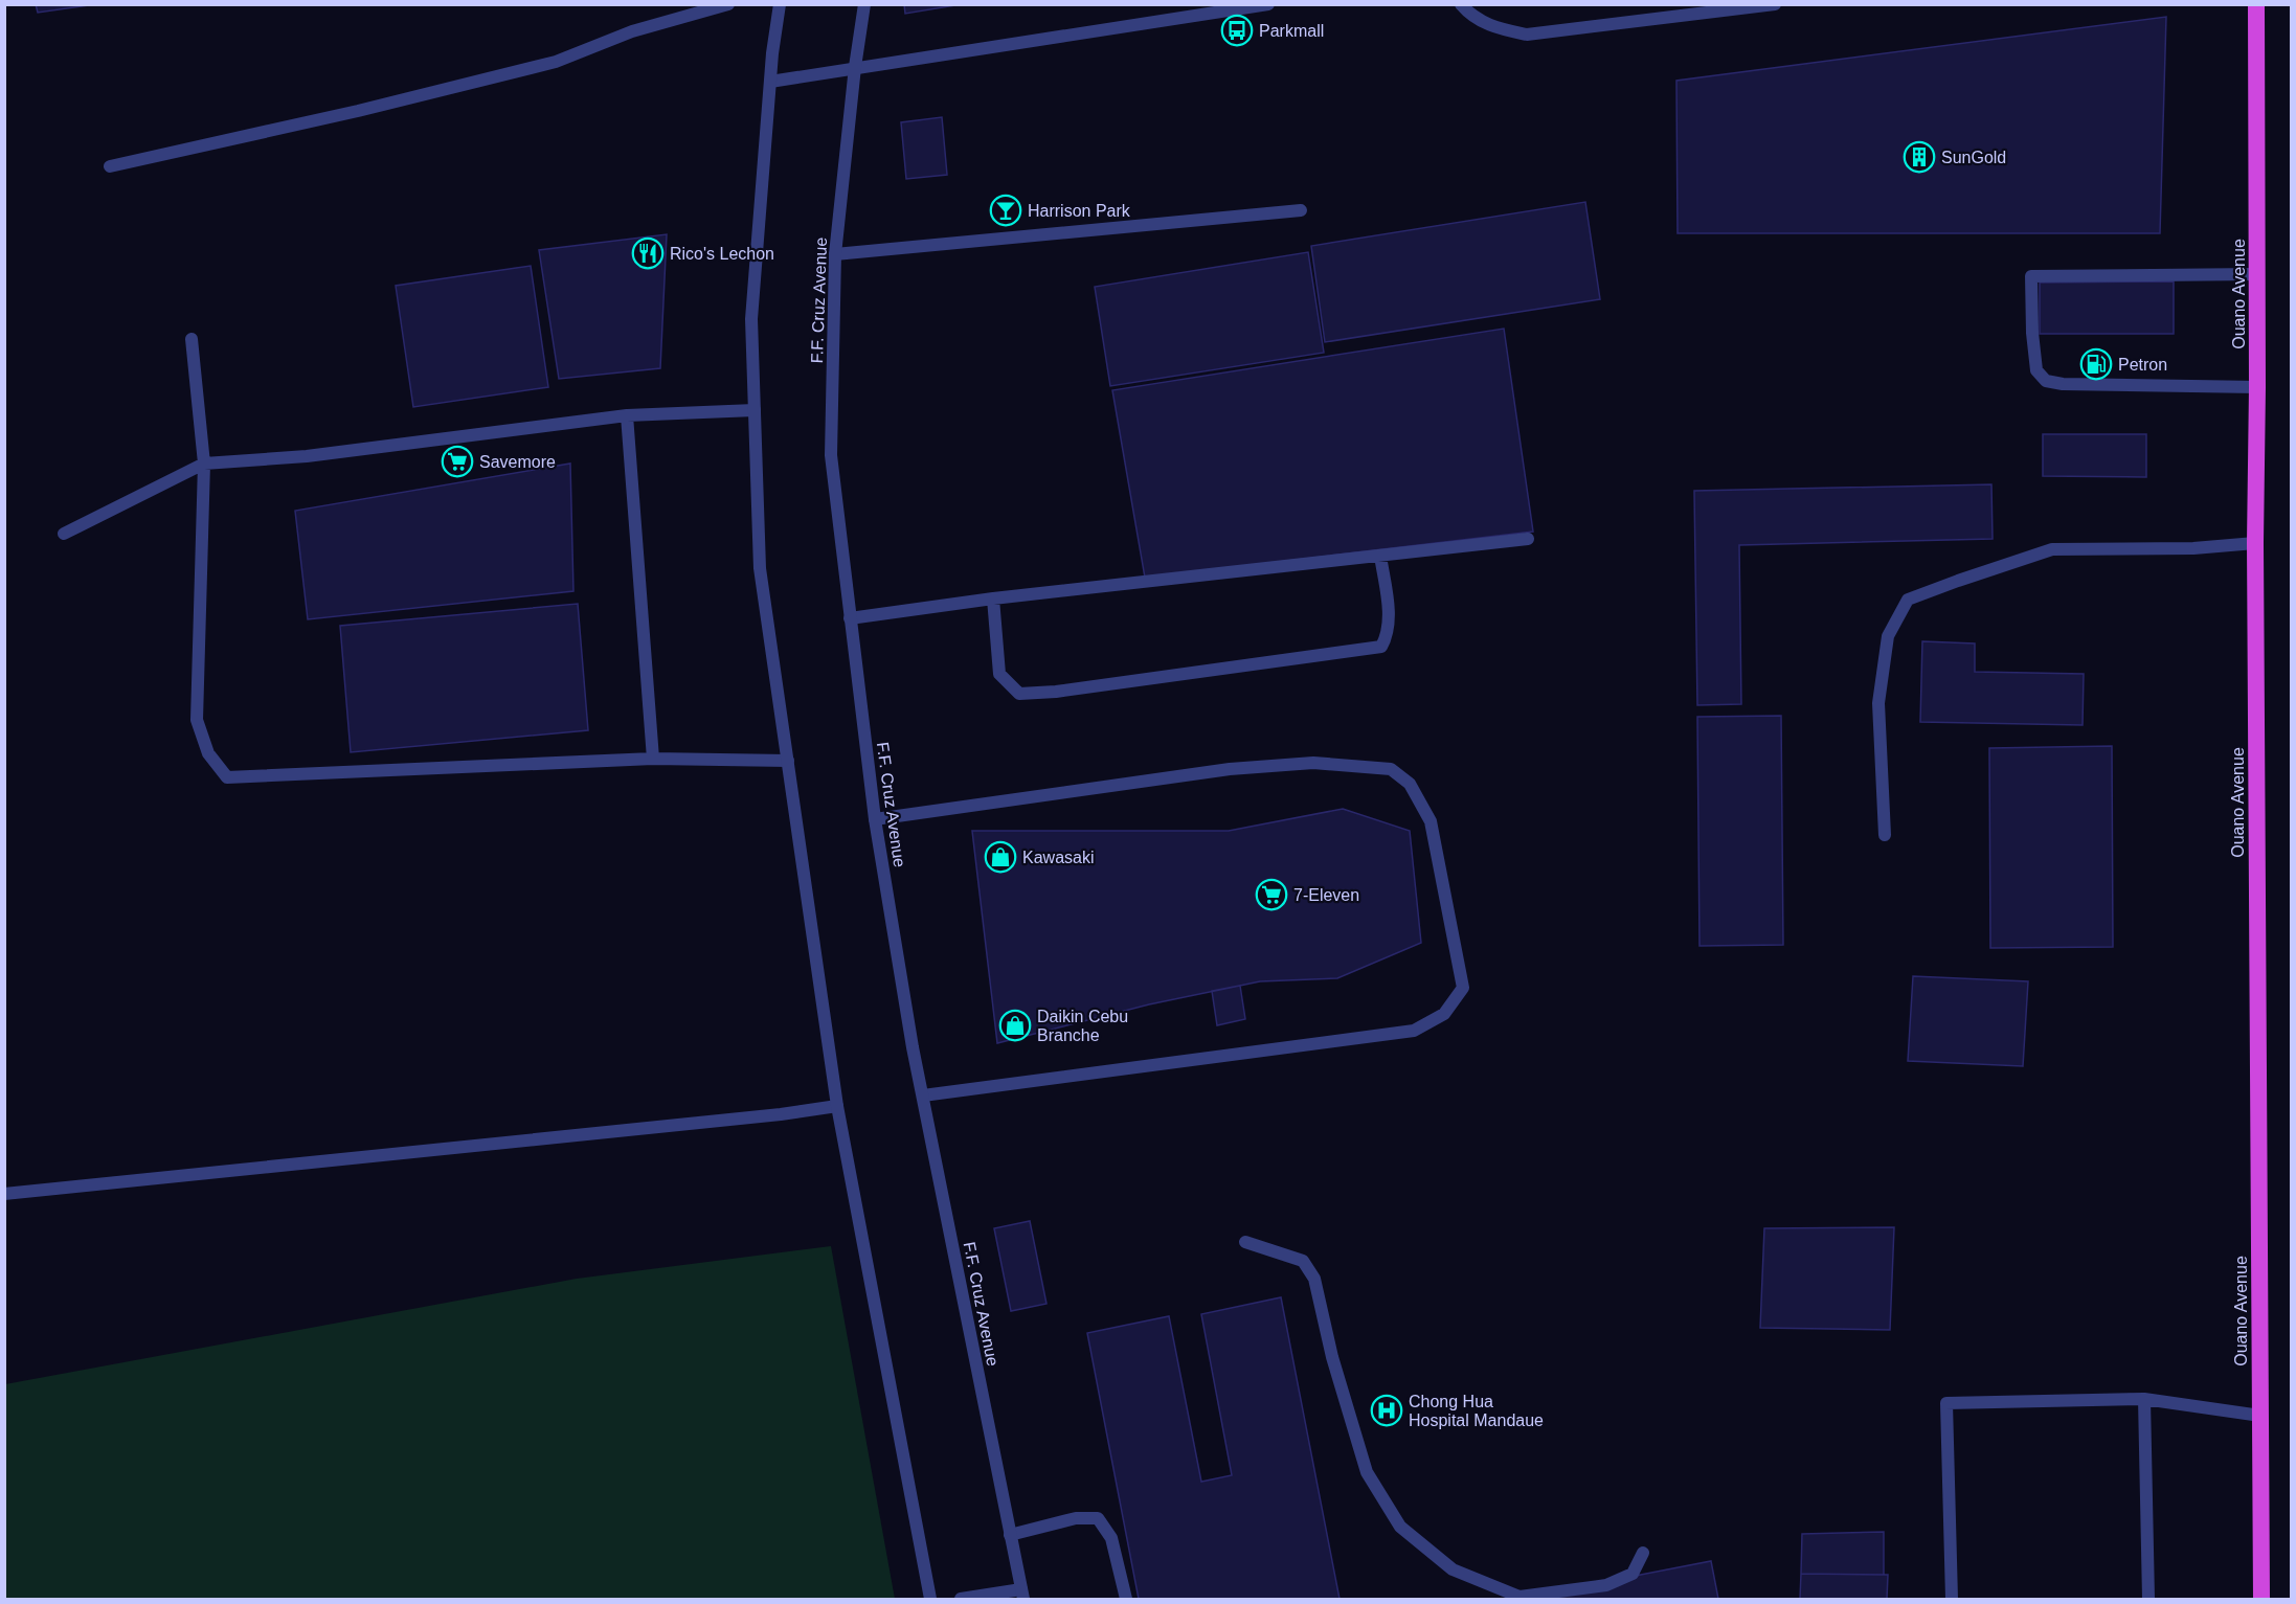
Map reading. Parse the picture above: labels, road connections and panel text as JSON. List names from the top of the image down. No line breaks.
{"streets":{"highway":["Ouano Avenue"],"street":["F.F. Cruz Avenue"]},"places":{"bus stop":["Parkmall"],"building":["SunGold"],"bar":["Harrison Park"],"restaurant":["Rico's Lechon"],"fuel station":["Petron"],"supermarket":["Savemore","7-Eleven"],"shop":["Kawasaki","Daikin Cebu Branche"],"hospital":["Chong Hua Hospital Mandaue"]}}
